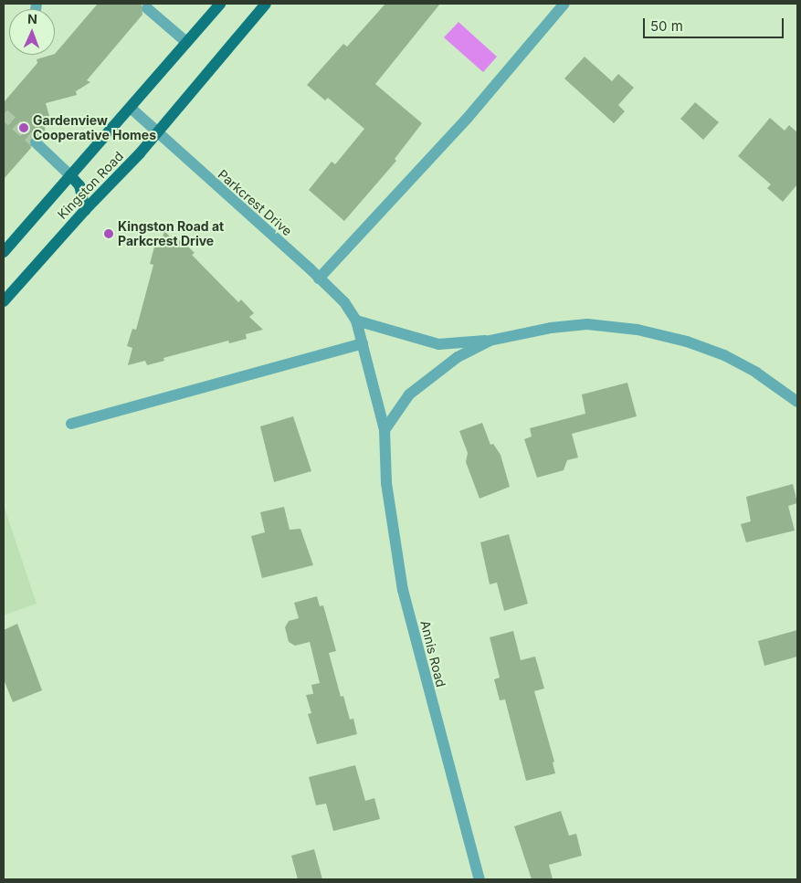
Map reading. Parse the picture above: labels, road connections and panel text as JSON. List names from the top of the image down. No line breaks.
{"streets":{"main road":["Kingston Road"],"street":["Parkcrest Drive","Annis Road"]},"crossings":[["Kingston Road","Parkcrest Drive"],["Parkcrest Drive","Annis Road"]],"places":["Gardenview Cooperative Homes","Kingston Road at Parkcrest Drive"],"scale_bar":"50 m","north":"top"}
